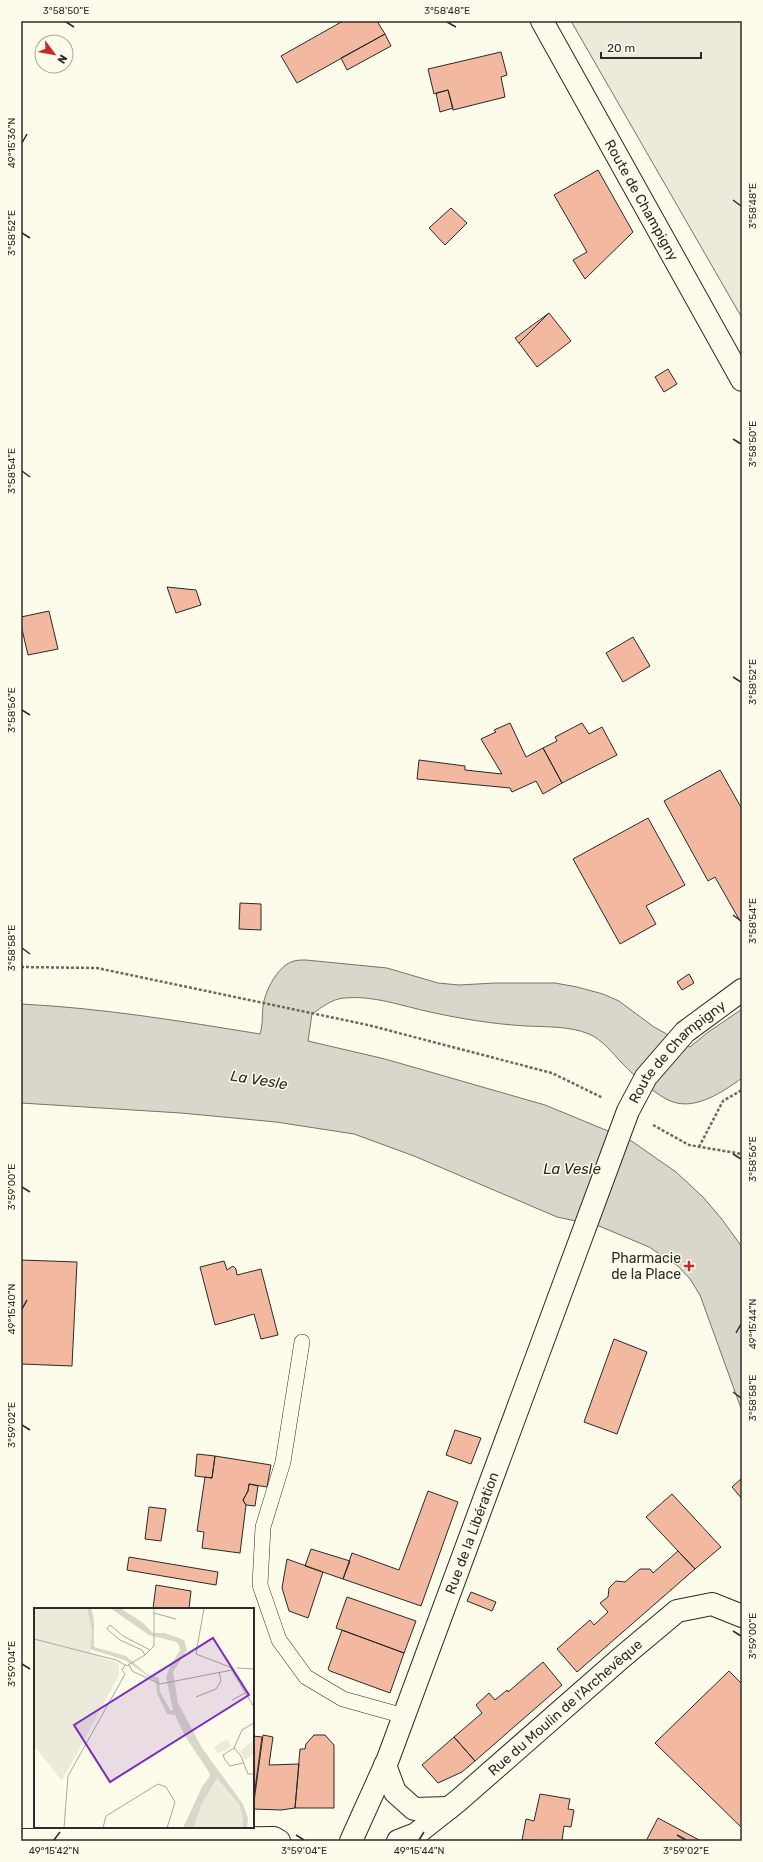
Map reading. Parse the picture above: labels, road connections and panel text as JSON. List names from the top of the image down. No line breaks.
{"streets":{"street":["Route de Champigny","Rue de la Libération","Rue du Moulin de l'Archevêque"]},"crossings":[["Route de Champigny","Rue de la Libération"]],"water":["La Vesle"],"places":{"health":["Pharmacie de la Place"]},"scale_bar":"20 m","north":"bottom right","coordinates":["3°58'50\"E","3°58'48\"E","49°15'36\"N","3°58'52\"E","3°58'54\"E","3°58'56\"E","3°58'58\"E","3°59'00\"E","49°15'40\"N","49°15'44\"N","3°59'02\"E","3°59'04\"E","49°15'42\"N"]}
